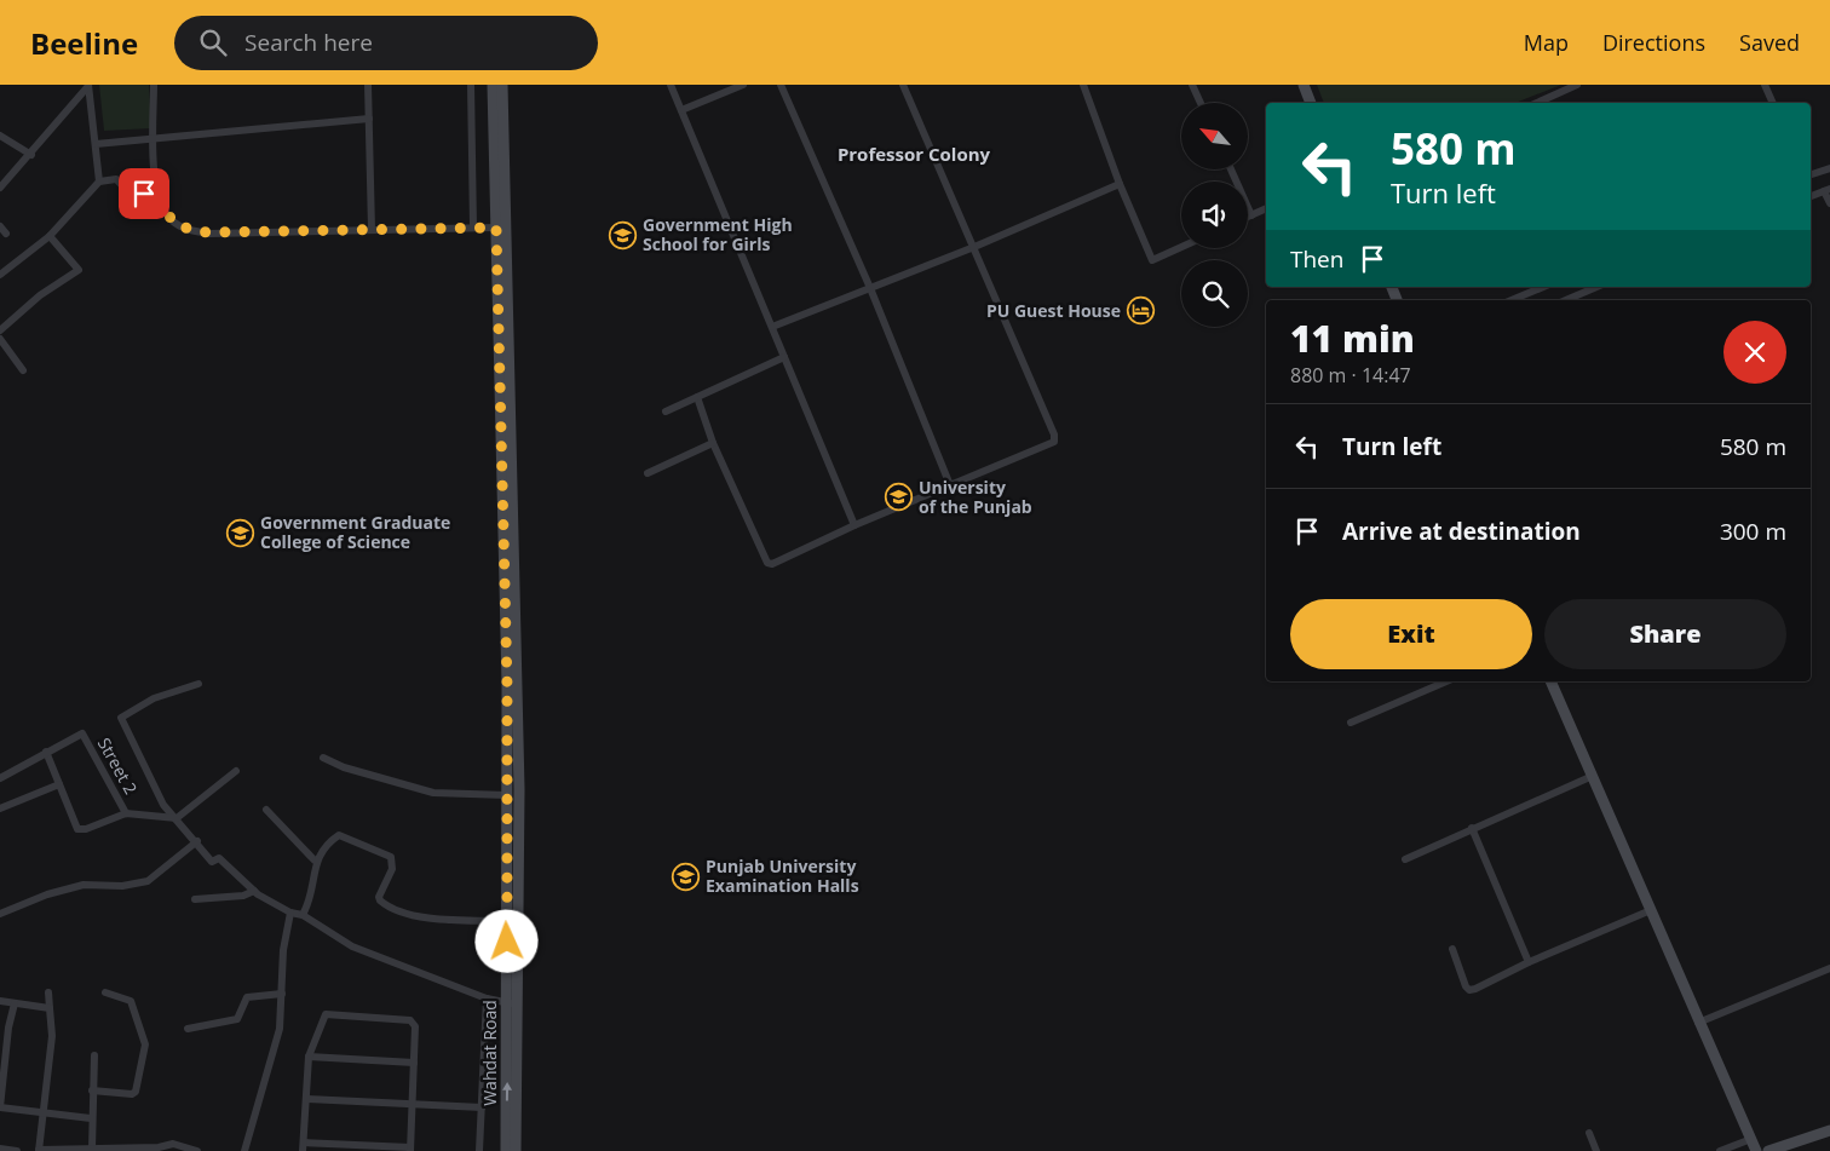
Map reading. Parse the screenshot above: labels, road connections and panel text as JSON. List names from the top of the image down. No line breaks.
{"streets":{"main road":["Wahdat Road"],"street":["Street 2"]},"districts":["Professor Colony"],"places":{"school or university":["Government High School for Girls","University of the Punjab","Government Graduate College of Science","Punjab University Examination Halls"],"hotel":["PU Guest House"]},"north":"top left","page":{"header":"Beeline","search":"Search here","nav":["Map","Directions","Saved"],"turn":["580 m","Turn left"],"then":"Then","heading":["11 min","880 m · 14:47"],"list":[{"name":"Turn left","value":"580 m"},{"name":"Arrive at destination","value":"300 m"}],"buttons":["Exit","Share"]}}
